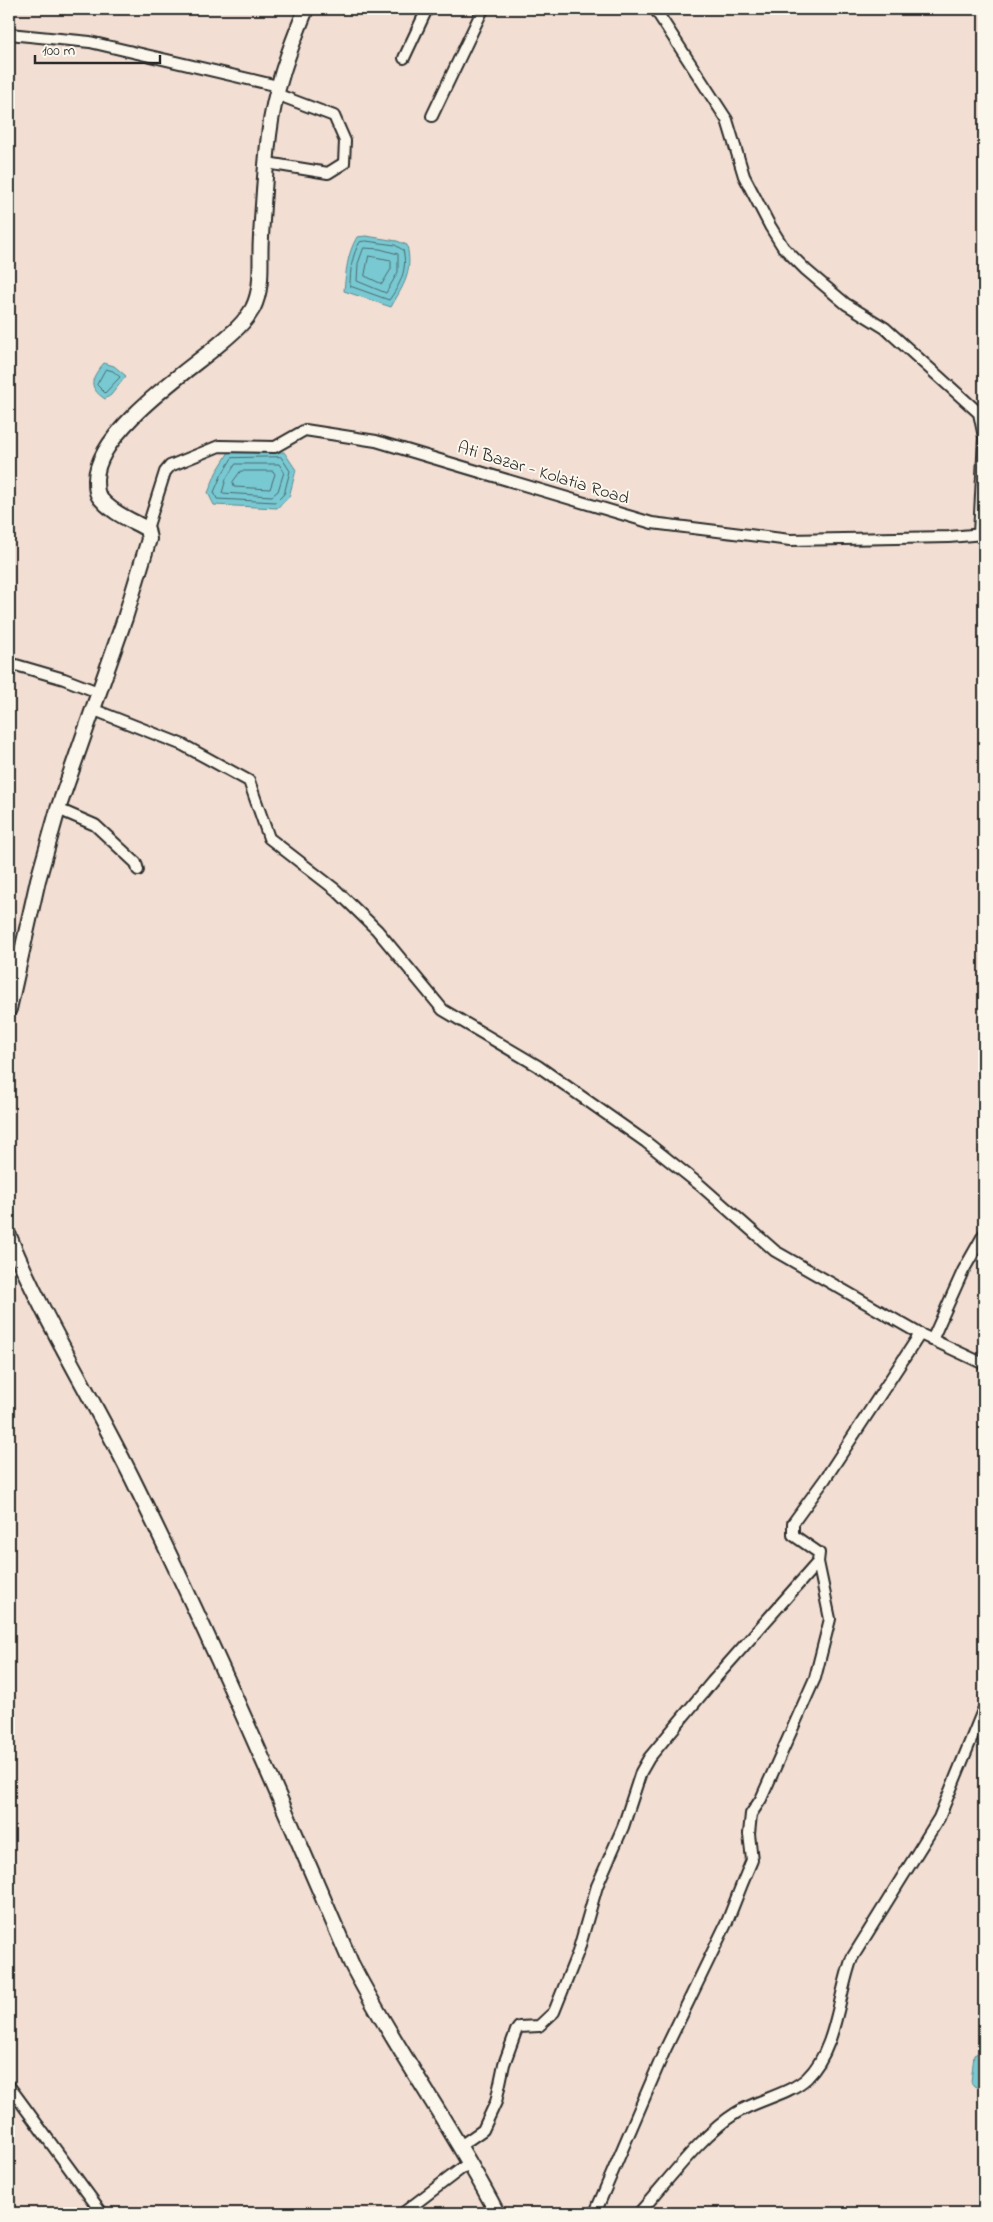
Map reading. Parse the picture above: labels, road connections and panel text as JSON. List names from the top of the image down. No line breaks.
{"streets":{"street":["Ati Bazar - Kolatia Road"]},"scale_bar":"100 m"}
